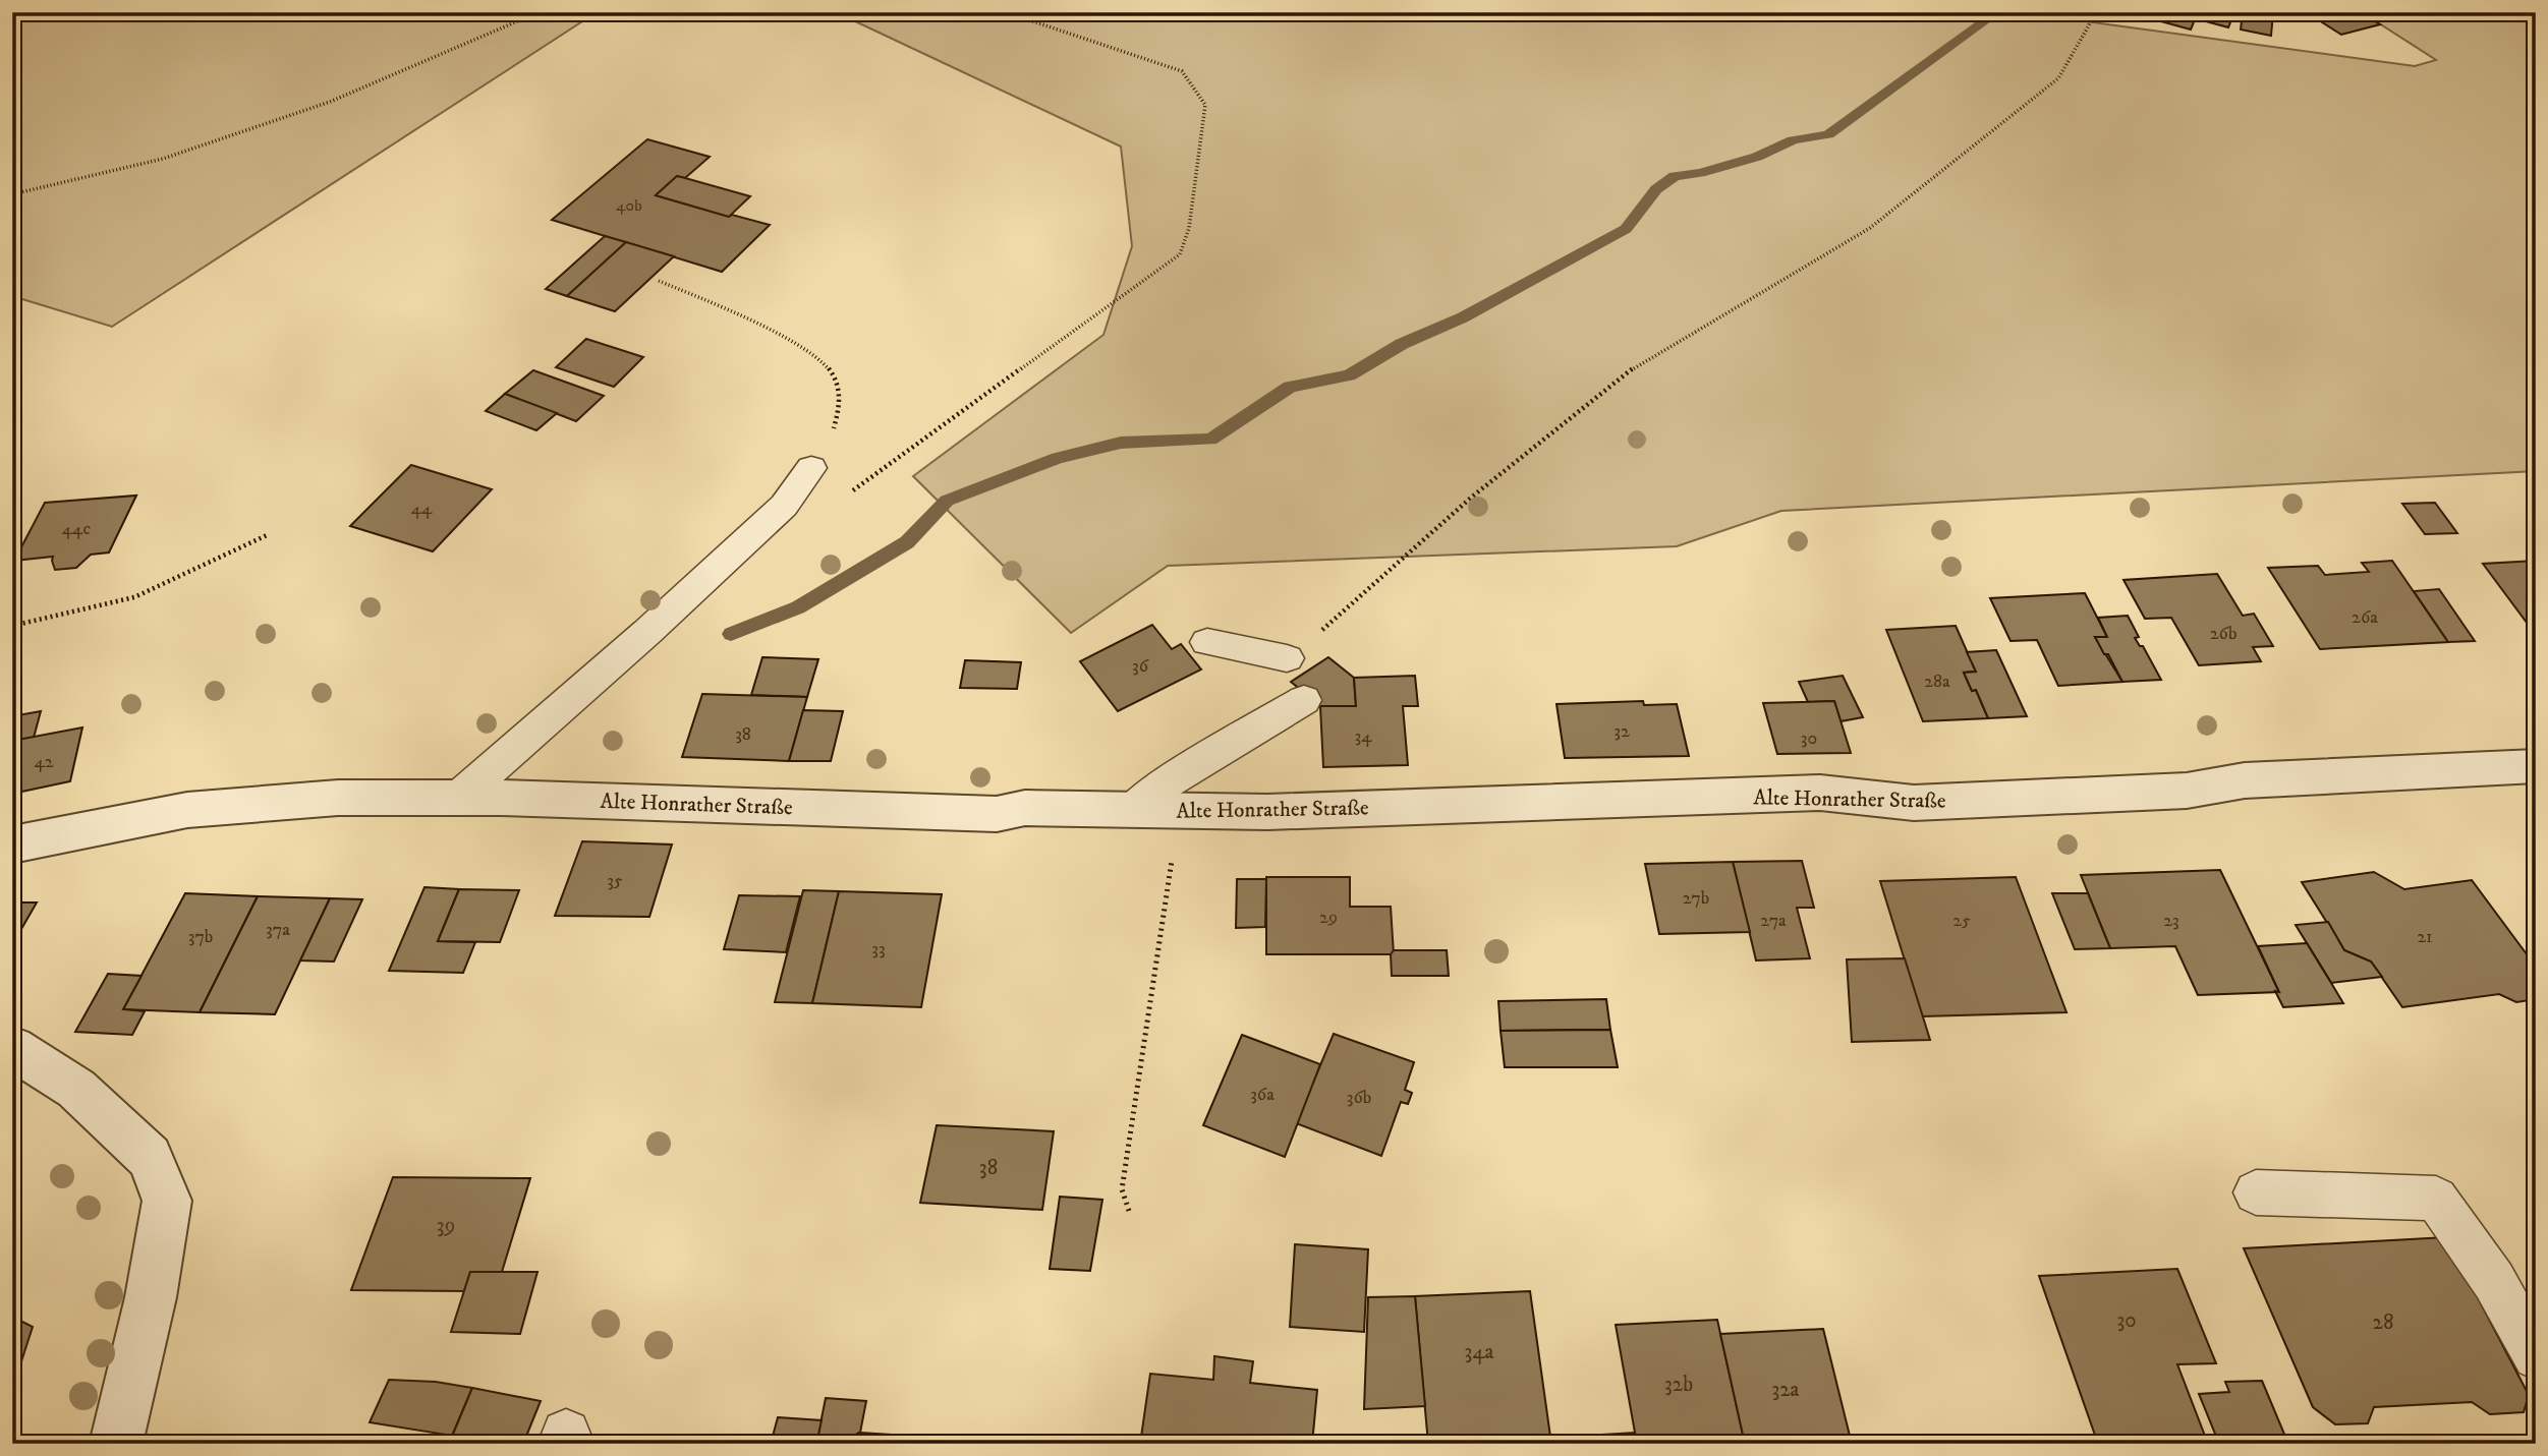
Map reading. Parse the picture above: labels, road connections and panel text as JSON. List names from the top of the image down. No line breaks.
{"streets":{"street":["Alte Honrather Straße"]},"house_numbers":["40b","44","44c","26a","26b","36","28a","32","38","34","30","42","35","27b","29","27a","25","23","37a","37b","21","33","36a","36b","38","39","30","28","34a","32b","32a"]}
